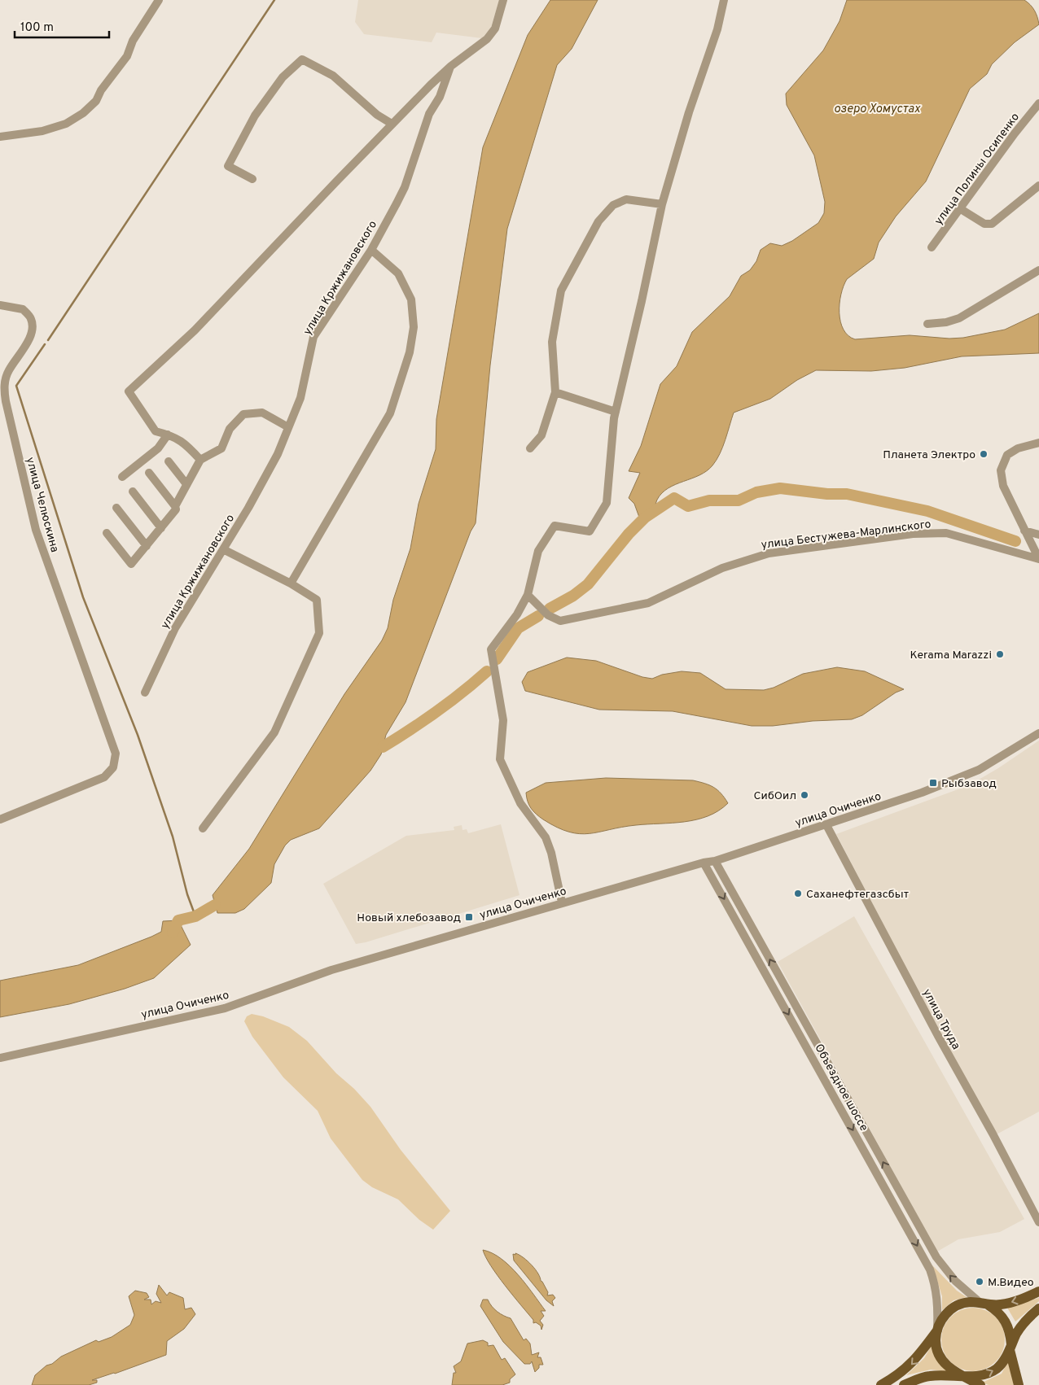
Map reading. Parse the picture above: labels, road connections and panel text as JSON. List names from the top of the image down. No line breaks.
{"streets":{"street":["улица Полины Осипенко","улица Кржижановского","улица Челюскина","улица Бестужева-Марлинского","улица Очиченко","улица Труда","Объездное шоссе"]},"crossings":[["улица Очиченко","улица Труда"],["улица Очиченко","Объездное шоссе"]],"water":["озеро Хомустах"],"places":{"other":["Планета Электро","Kerama Marazzi","СибОил","Саханефтегазсбыт","М.Видео"],"transit":["Рыбзавод","Новый хлебозавод"]},"scale_bar":"100 m"}
